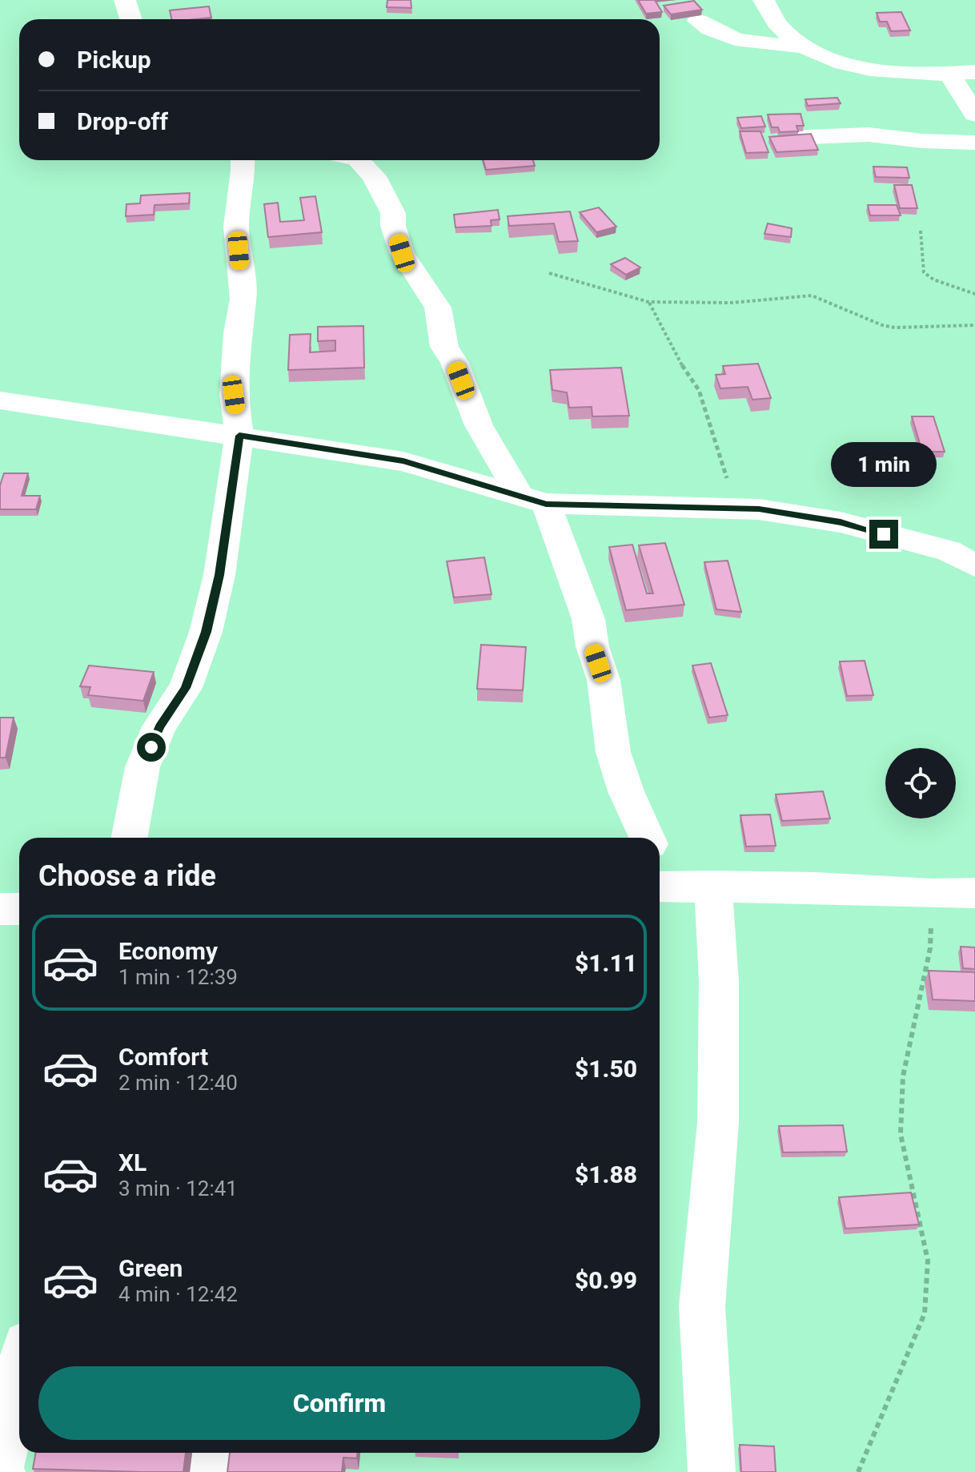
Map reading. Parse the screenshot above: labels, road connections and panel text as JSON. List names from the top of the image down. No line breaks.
{"page":{"banner":["Pickup","Drop-off"],"bubble":"1 min","heading":"Choose a ride","list":[{"name":"Economy","note":"1 min · 12:39","value":"$1.11"},{"name":"Comfort","note":"2 min · 12:40","value":"$1.50"},{"name":"XL","note":"3 min · 12:41","value":"$1.88"},{"name":"Green","note":"4 min · 12:42","value":"$0.99"}],"buttons":"Confirm"}}
